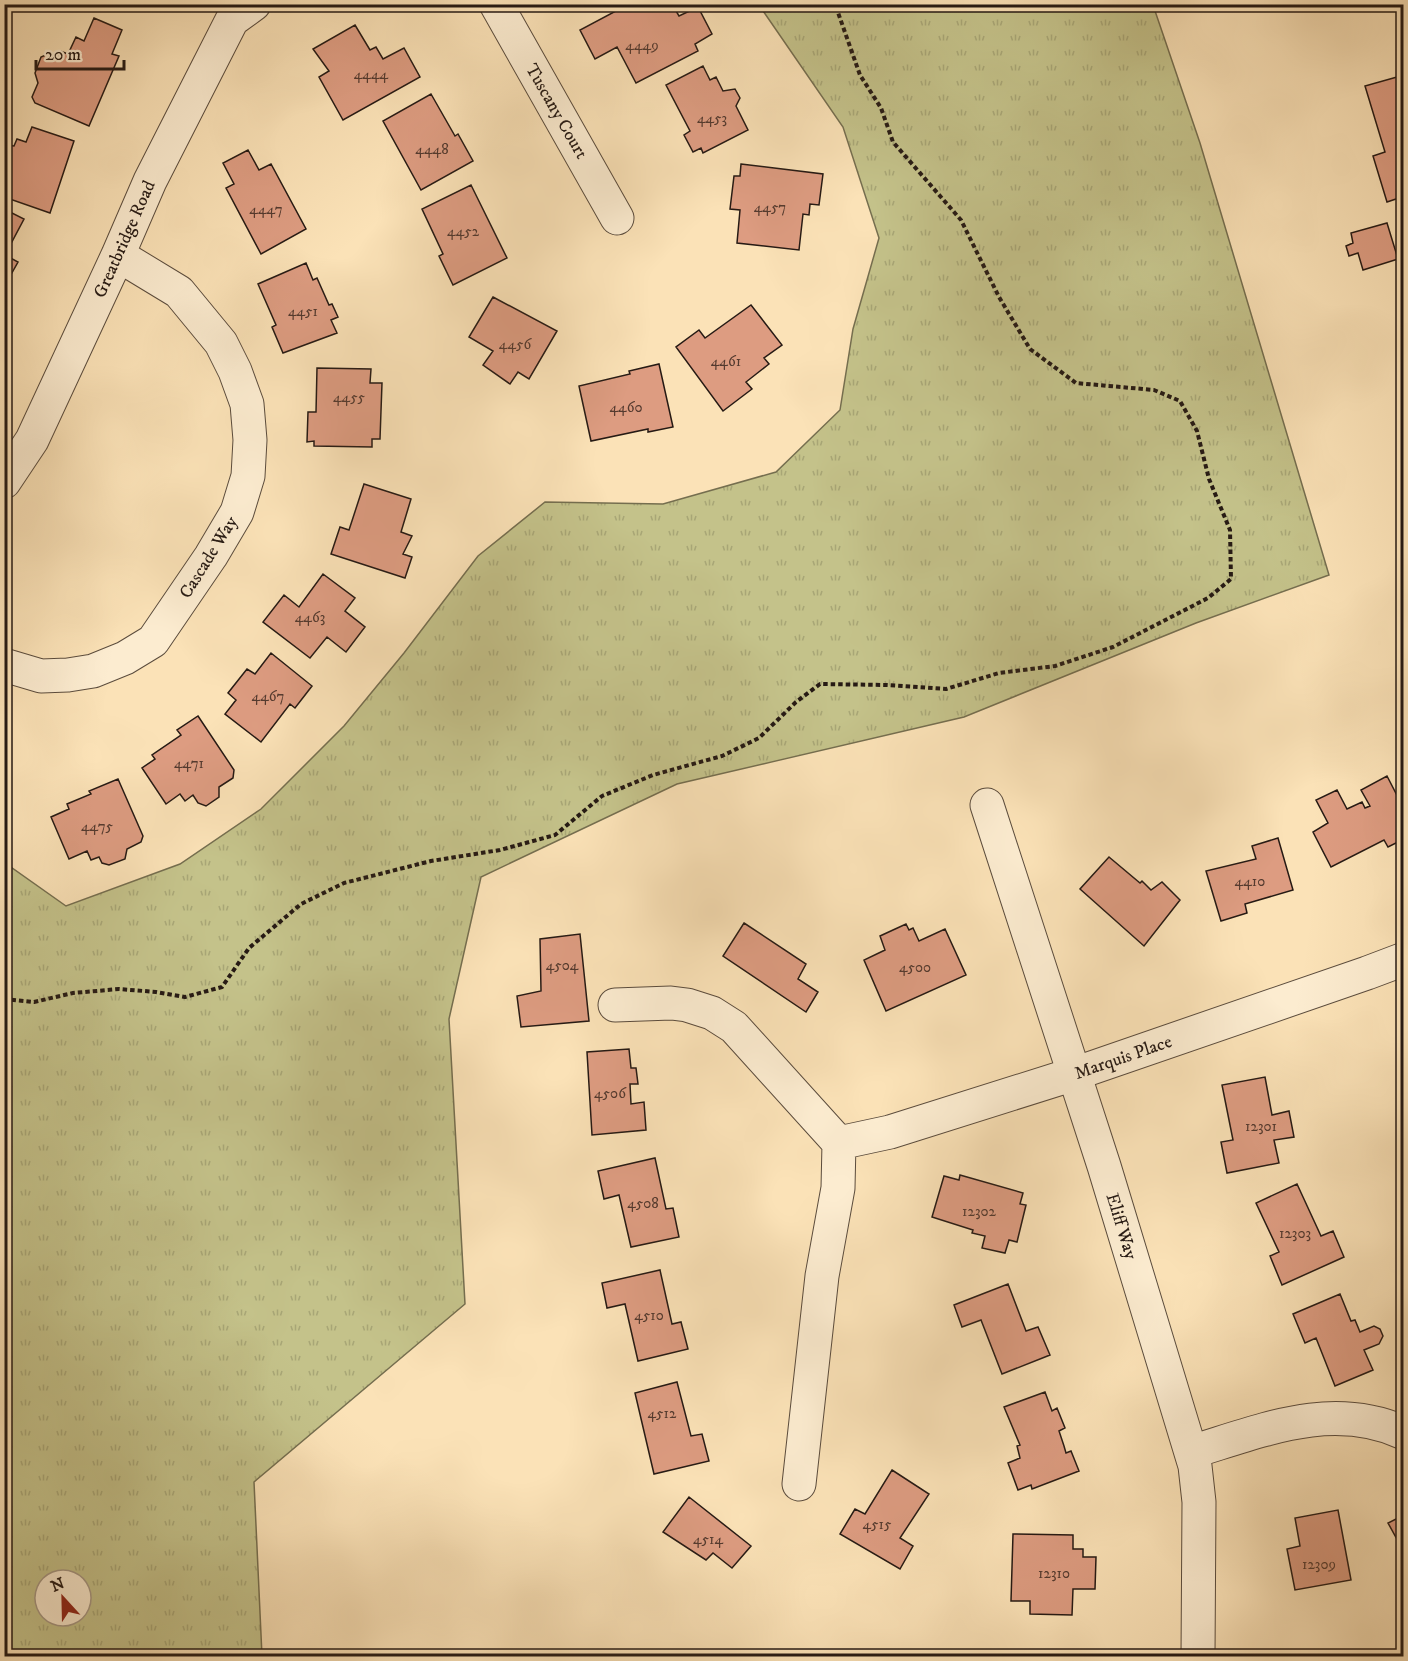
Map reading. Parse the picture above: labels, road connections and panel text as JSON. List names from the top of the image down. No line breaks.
{"streets":{"street":["Tuscany Court","Greatbridge Road","Cascade Way","Marquis Place","Eliff Way"]},"crossings":[["Greatbridge Road","Cascade Way"],["Marquis Place","Eliff Way"]],"house_numbers":["4449","4444","4453","4448","4457","4447","4452","4451","4456","4461","4455","4460","4463","4467","4471","4475","4410","4504","4500","4506","12301","4508","12302","12303","4510","4512","4515","4514","12309","12310"],"scale_bar":"20 m","north":"top"}
